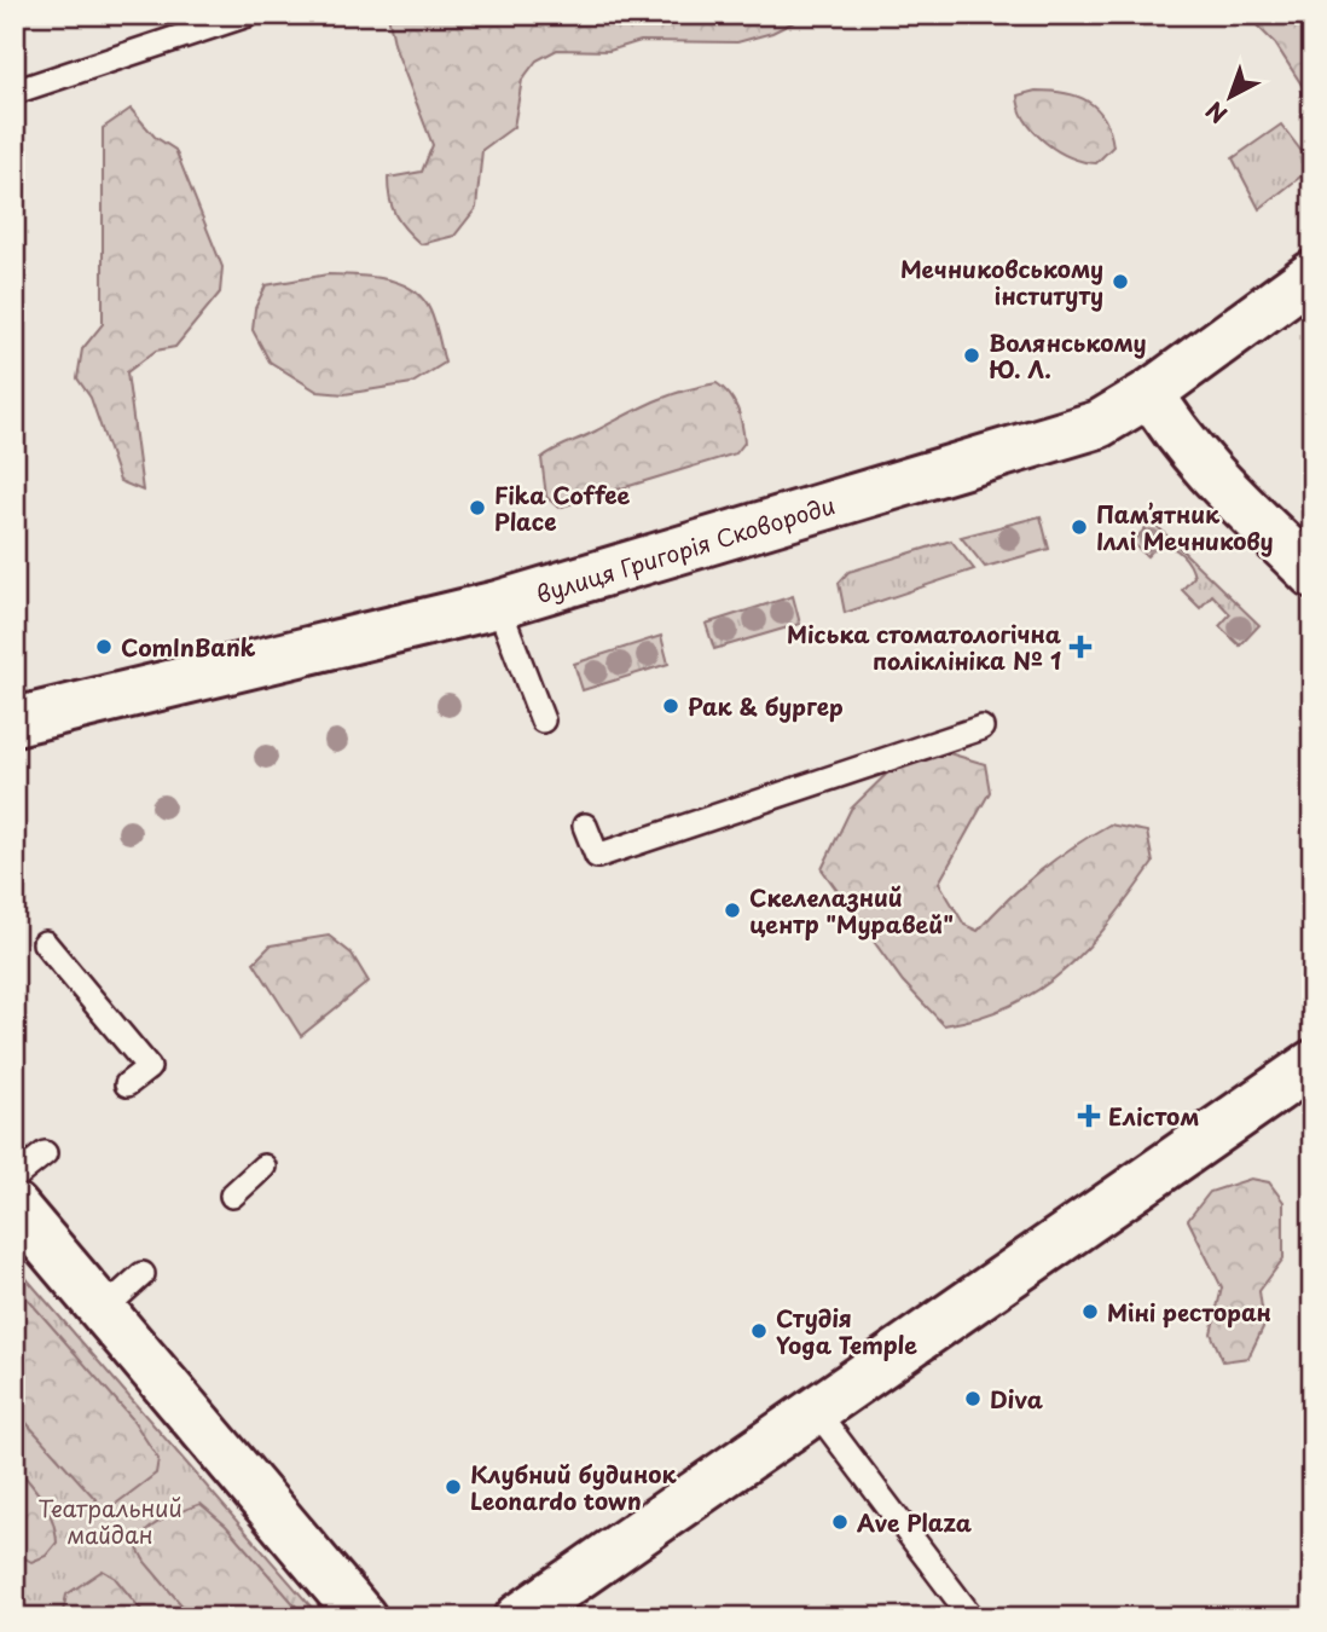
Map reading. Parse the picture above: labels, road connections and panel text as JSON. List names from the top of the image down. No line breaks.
{"streets":{"street":["вулиця Григорія Сковороди"]},"parks":["Театральний майдан"],"places":{"other":["Мечниковському інституту","Волянському Ю. Л.","Fika Coffee Place","Пам’ятник Іллі Мечникову","ComInBank","Рак & бургер","Скелелазний центр \"Муравей\"","Міні ресторан","Студiя Yoga Temple","Diva","Клубний будинок Leonardo town","Ave Plaza"],"health":["Міська стоматологічна поліклініка № 1","Елістом"]},"north":"bottom left"}
